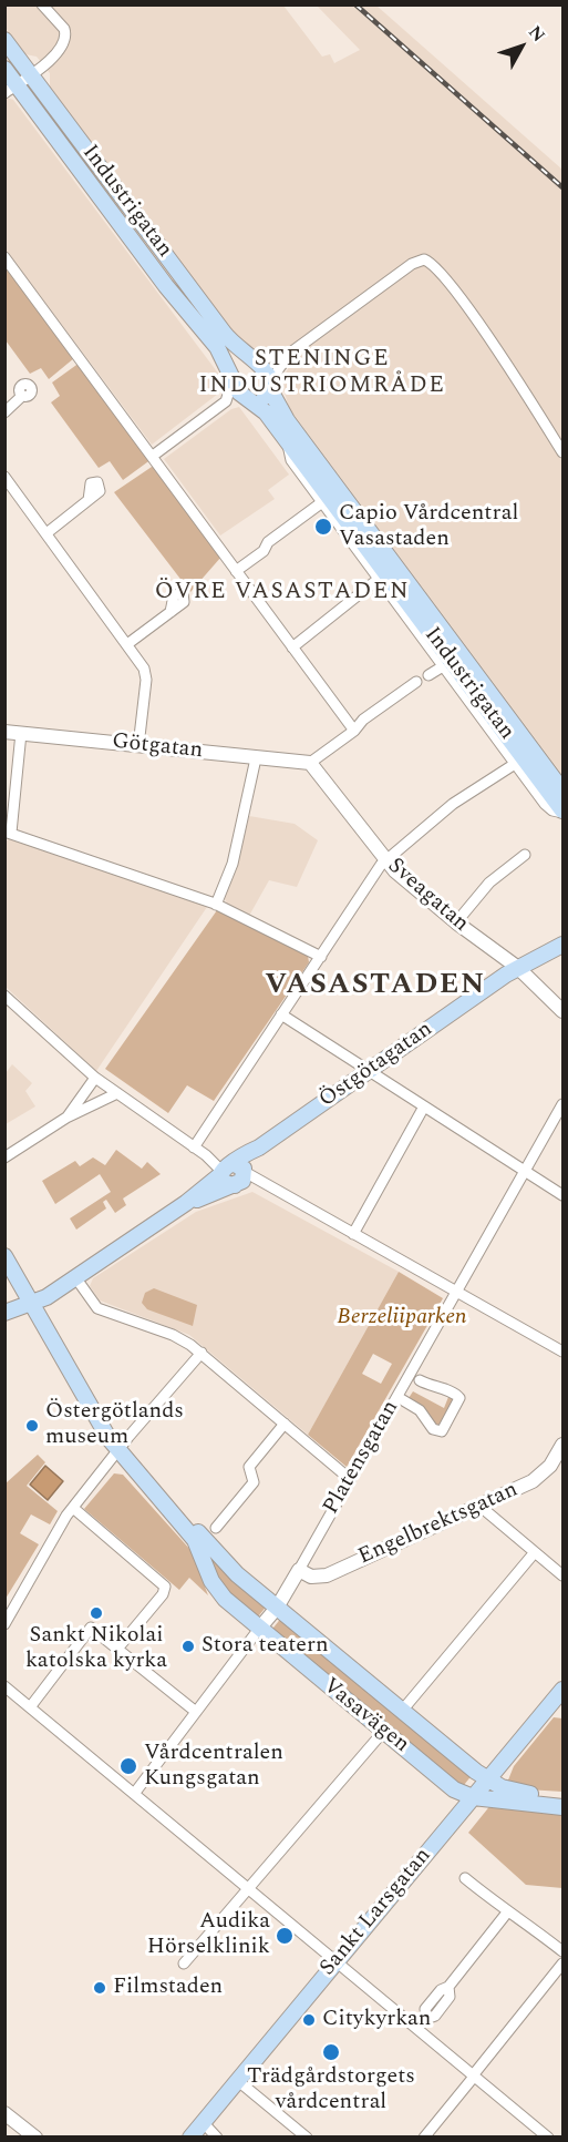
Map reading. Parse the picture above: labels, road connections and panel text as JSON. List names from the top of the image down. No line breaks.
{"streets":{"main road":["Industrigatan","Östgötagatan","Vasavägen","Sankt Larsgatan"],"street":["Götgatan","Sveagatan","Platensgatan","Engelbrektsgatan"]},"crossings":[["Götgatan","Sveagatan"],["Sveagatan","Östgötagatan"],["Östgötagatan","Vasavägen"],["Platensgatan","Engelbrektsgatan"],["Platensgatan","Vasavägen"],["Vasavägen","Sankt Larsgatan"]],"districts":["STENINGE INDUSTRIOMRÅDE","ÖVRE VASASTADEN","VASASTADEN"],"parks":["Berzeliiparken"],"places":["Capio Vårdcentral Vasastaden","Östergötlands museum","Sankt Nikolai katolska kyrka","Stora teatern","Vårdcentralen Kungsgatan","Audika Hörselklinik","Filmstaden","Citykyrkan","Trädgårdstorgets vårdcentral"],"north":"top right"}
